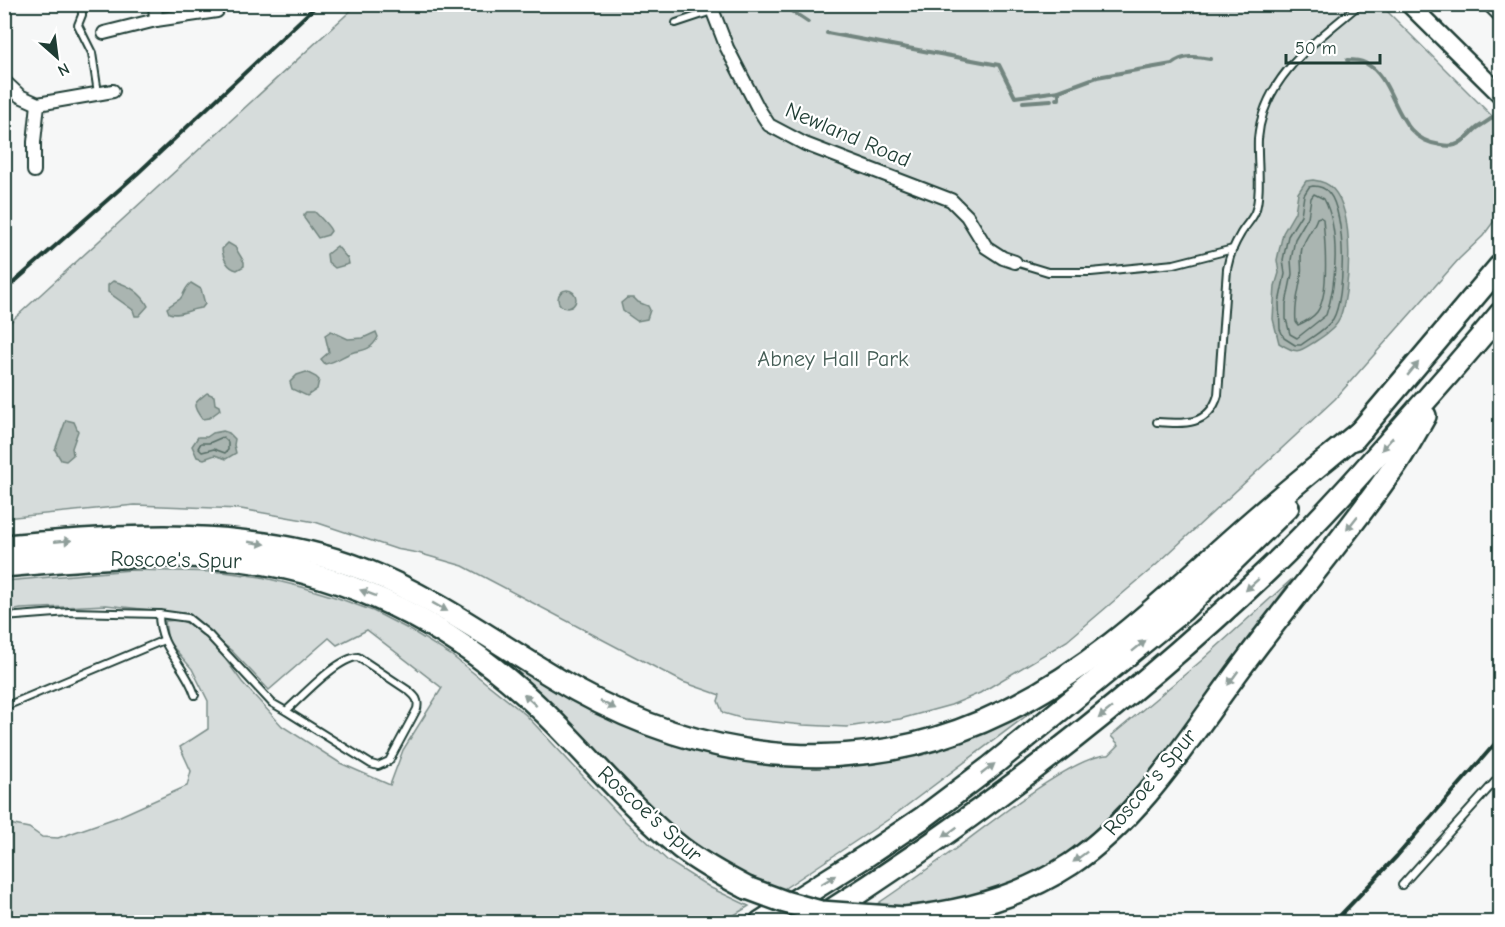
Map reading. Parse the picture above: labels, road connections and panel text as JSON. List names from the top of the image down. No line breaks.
{"streets":{"highway":["Roscoe's Spur"],"street":["Newland Road"]},"parks":["Abney Hall Park"],"scale_bar":"50 m","north":"bottom right"}
